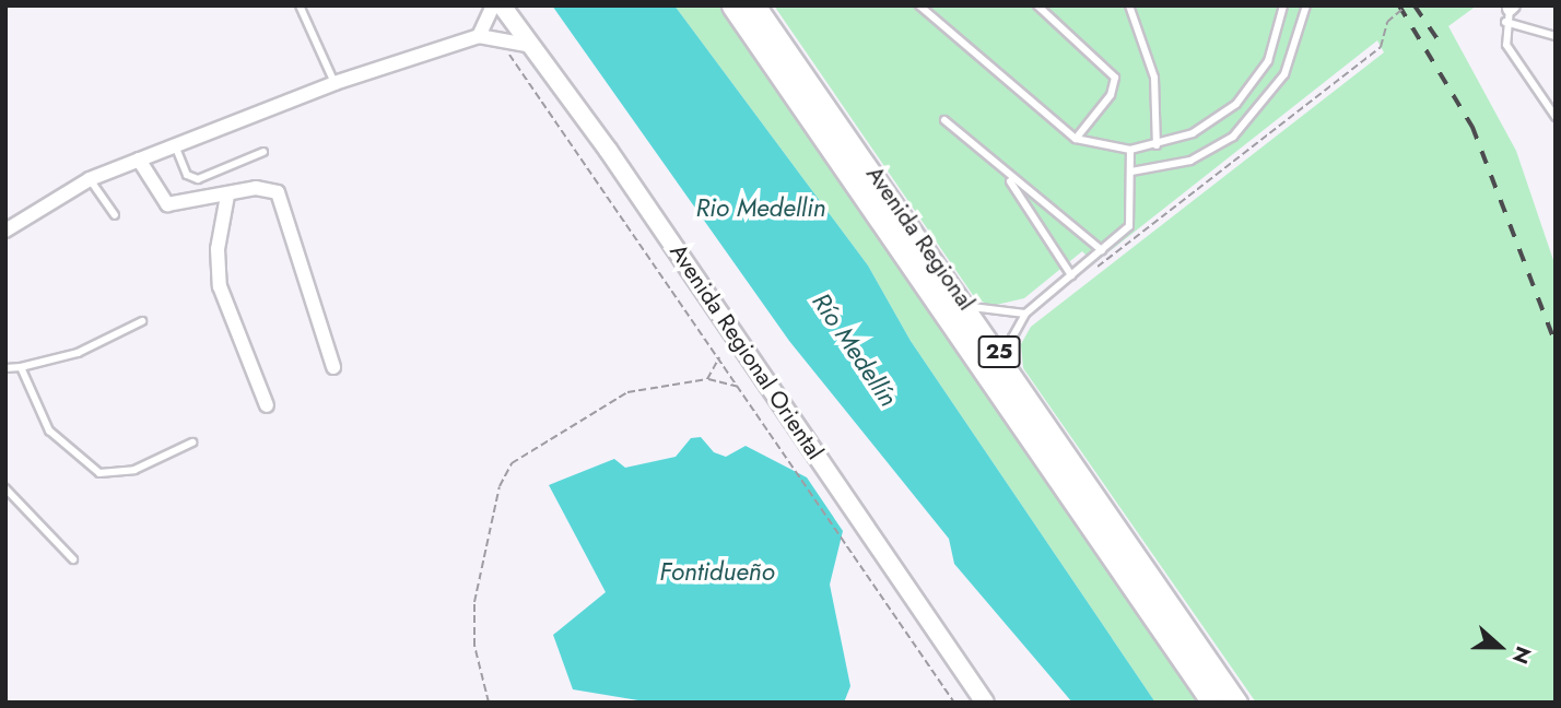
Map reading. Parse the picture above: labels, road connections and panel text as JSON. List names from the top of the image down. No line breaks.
{"streets":{"highway":["Avenida Regional","25"],"main road":["Avenida Regional Oriental"]},"water":["Rio Medellin","Río Medellín","Fontidueño"],"north":"right"}
